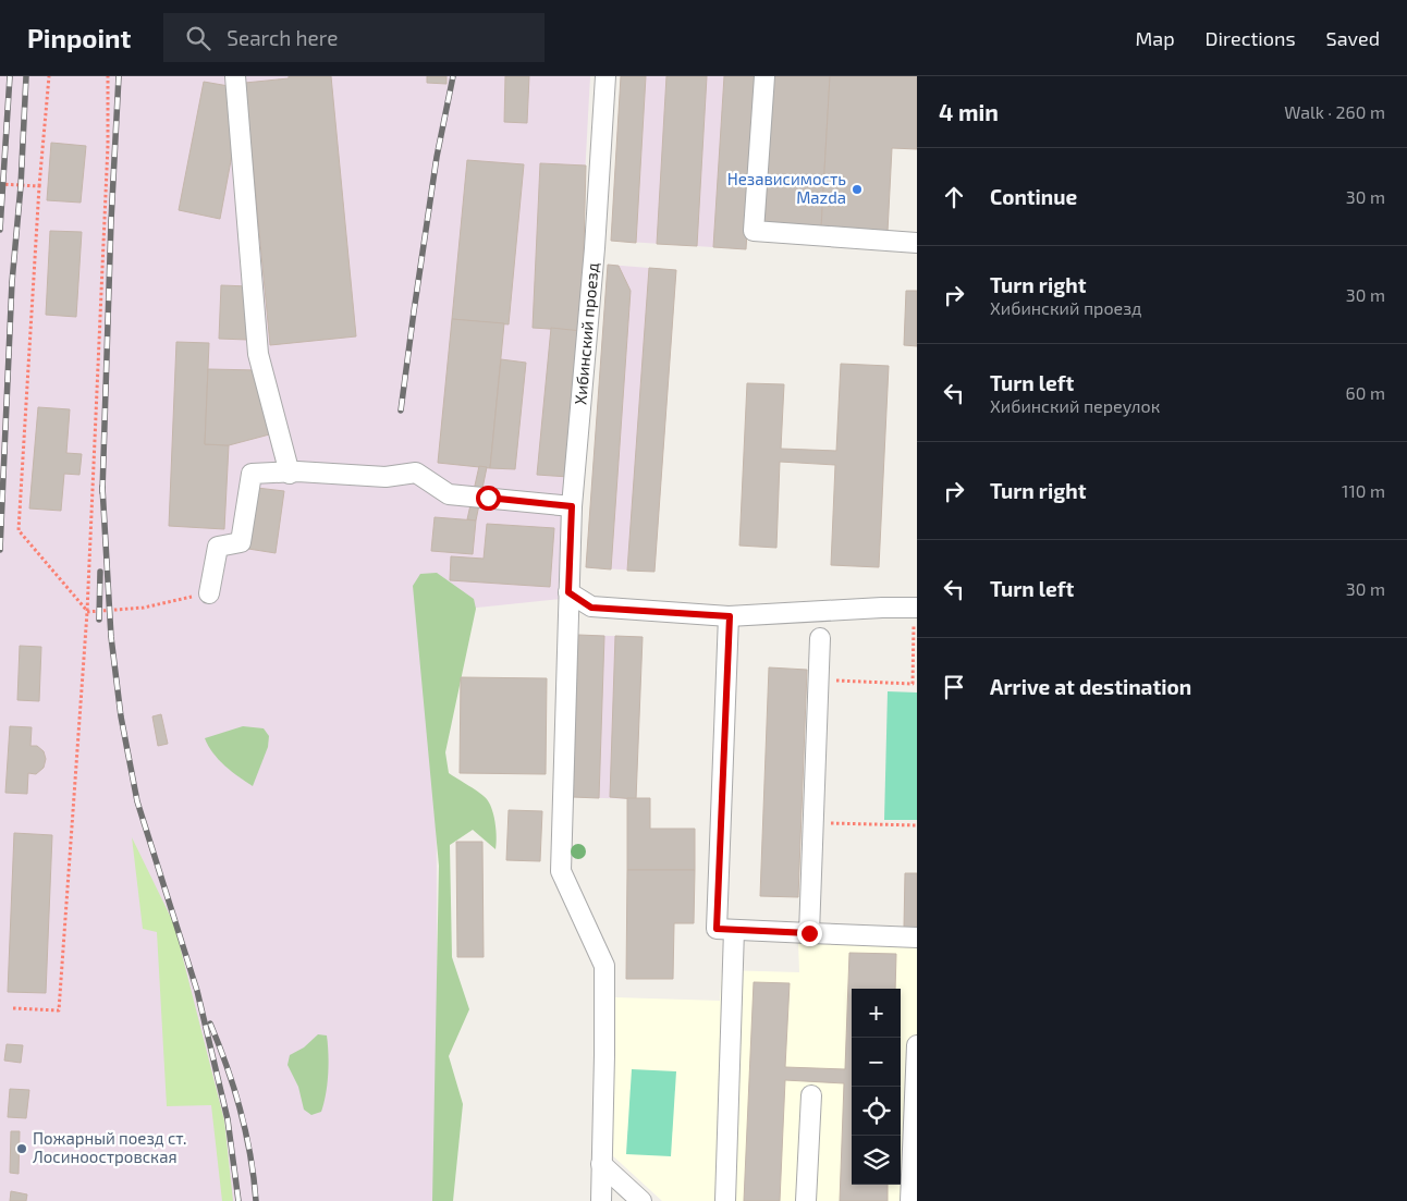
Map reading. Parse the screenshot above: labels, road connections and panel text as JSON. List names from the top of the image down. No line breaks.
{"streets":{"street":["Хибинский проезд"]},"places":["Независимость Mazda","Пожарный поезд ст. Лосиноостровская"],"page":{"header":"Pinpoint","search":"Search here","nav":["Map","Directions","Saved"],"heading":["4 min","Walk · 260 m"],"list":[["Continue","30 m"],["Turn right","Хибинский проезд","30 m"],["Turn left","Хибинский переулок","60 m"],["Turn right","110 m"],["Turn left","30 m"],"Arrive at destination"],"map_buttons":["+","−"]}}
